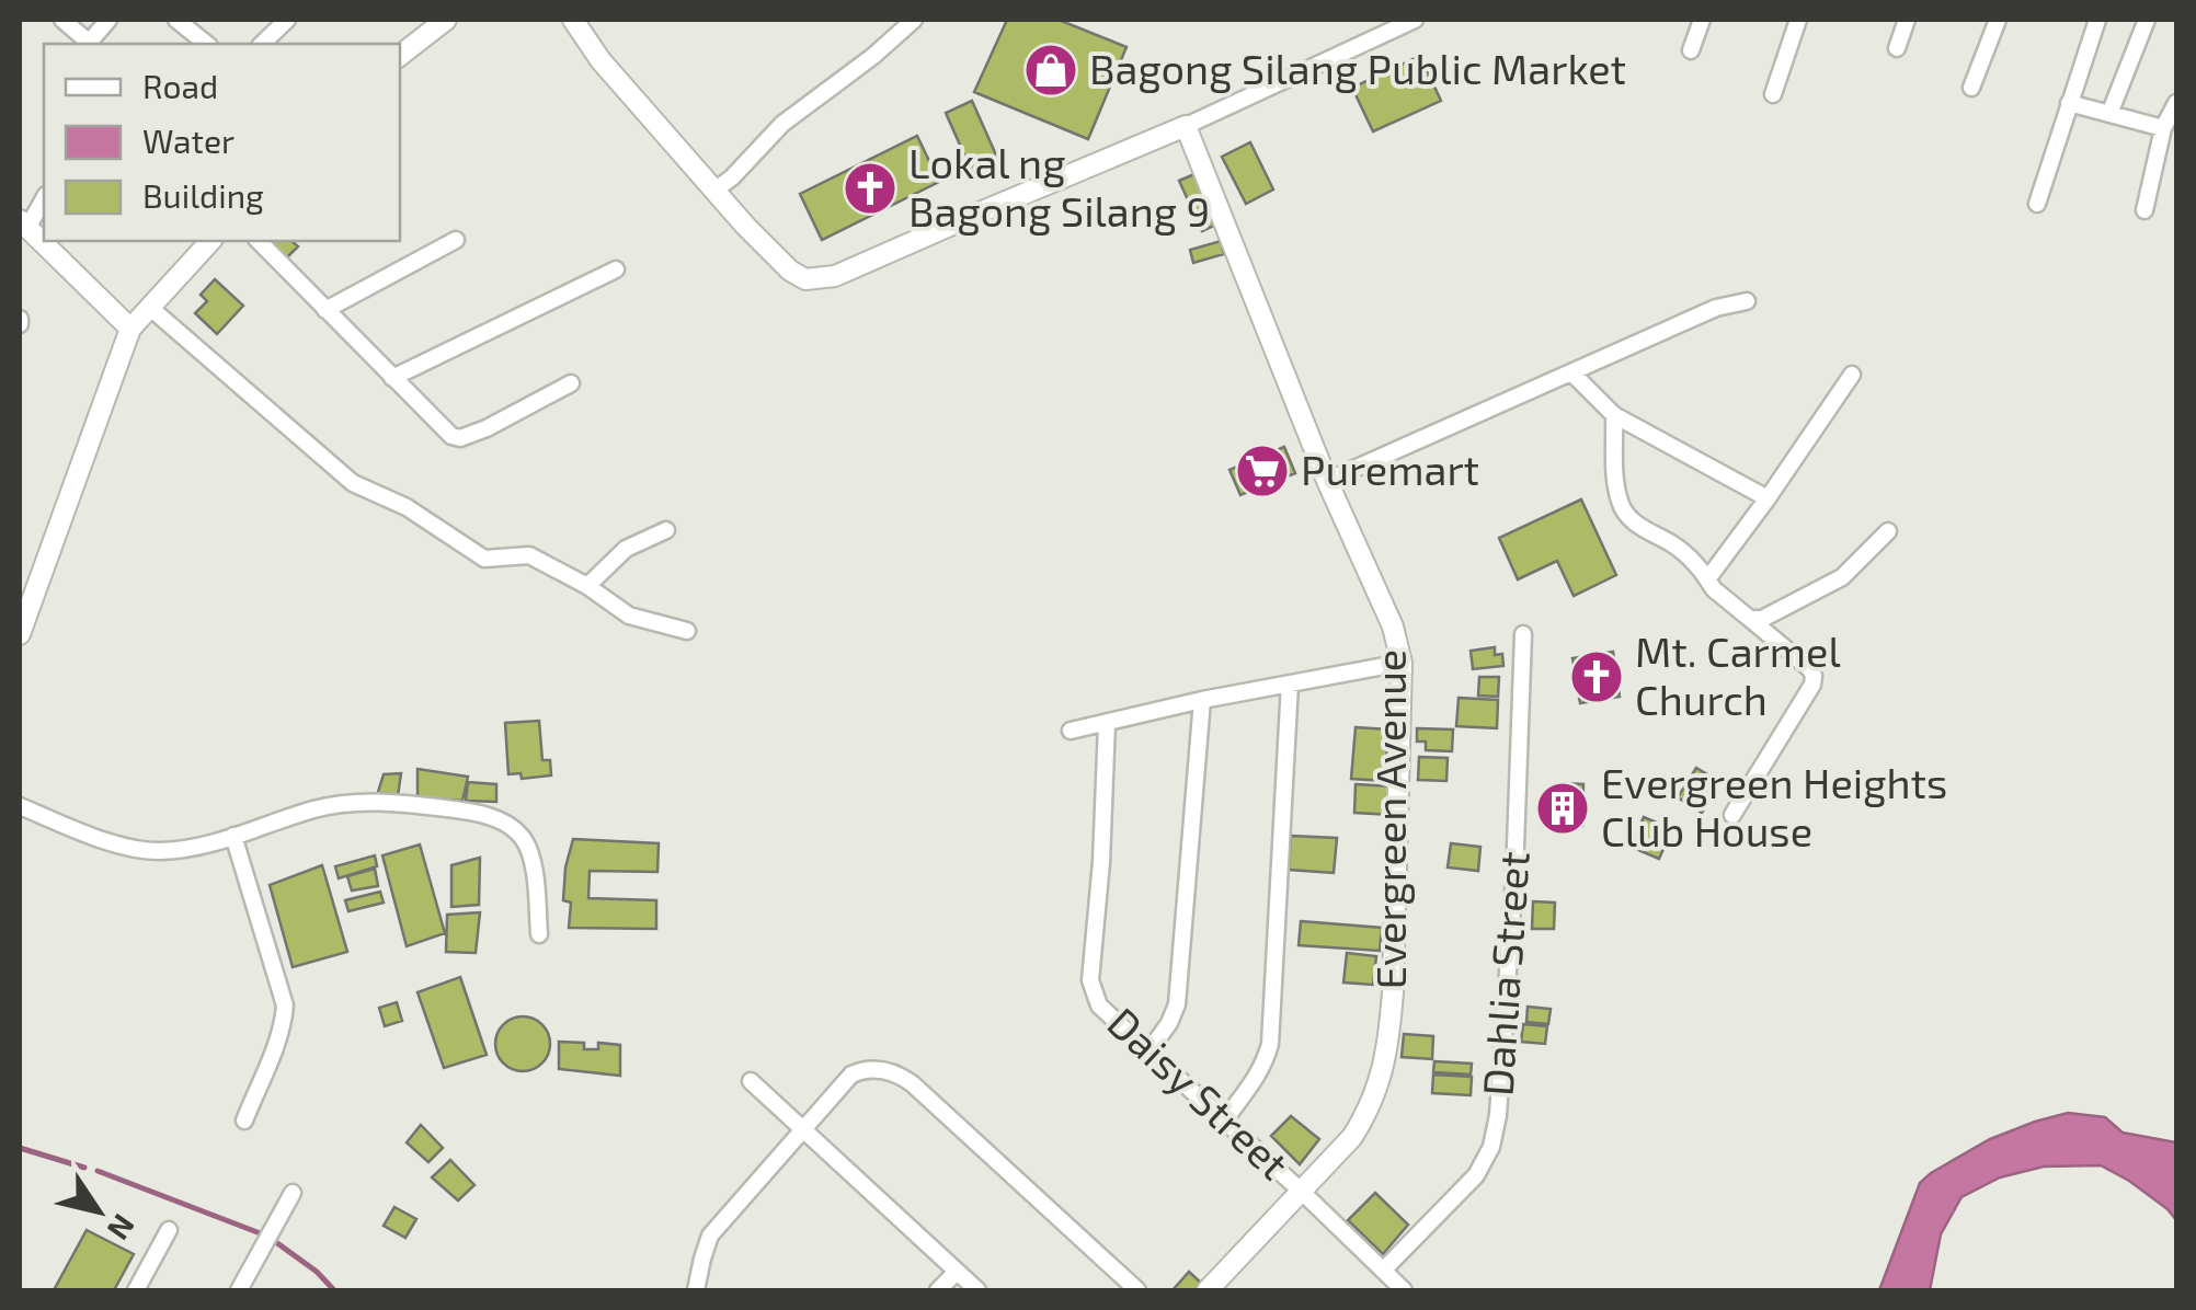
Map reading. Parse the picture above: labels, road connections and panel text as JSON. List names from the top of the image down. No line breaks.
{"streets":{"street":["Evergreen Avenue","Dahlia Street","Daisy Street"]},"crossings":[["Evergreen Avenue","Daisy Street"],["Dahlia Street","Daisy Street"]],"places":{"shop":["Bagong Silang Public Market"],"church":["Lokal ng Bagong Silang 9","Mt. Carmel Church"],"supermarket":["Puremart"],"building":["Evergreen Heights Club House"]},"legend":["Road","Water","Building"],"north":"bottom right"}
